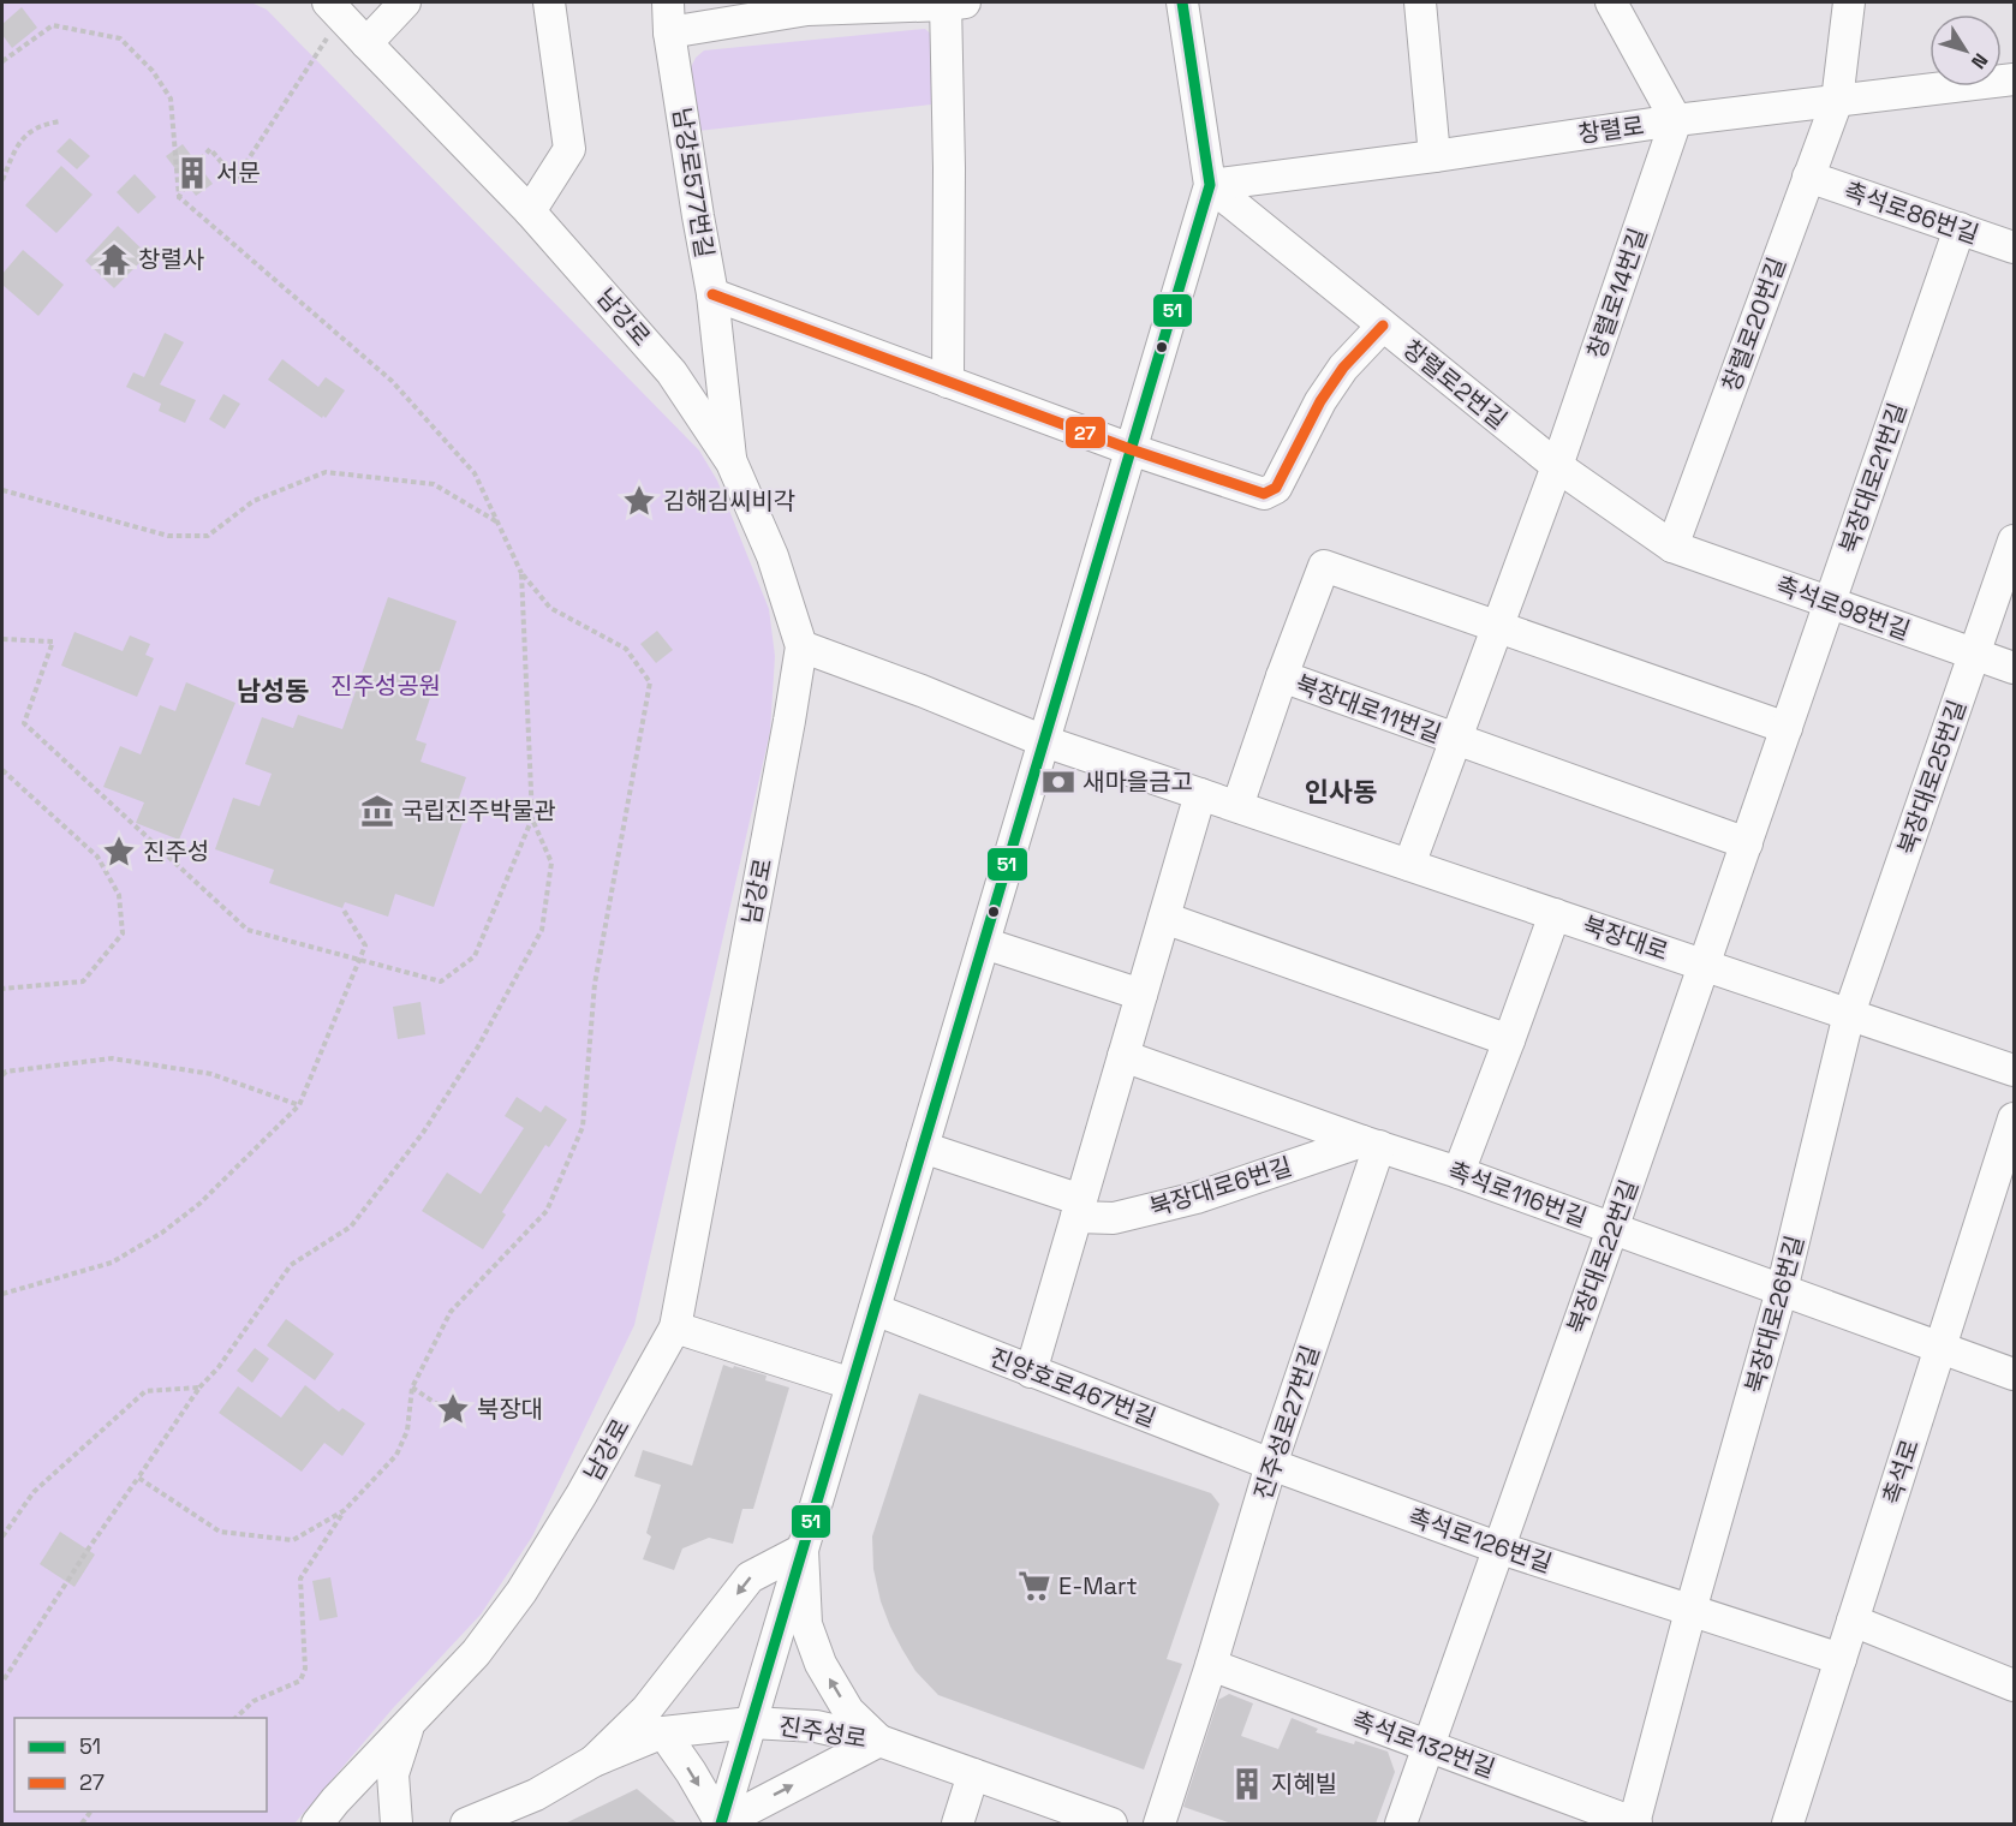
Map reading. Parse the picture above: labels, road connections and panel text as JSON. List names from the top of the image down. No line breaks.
{"streets":{"street":["창렬로","남강로577번길","촉석로86번길","창렬로14번길","남강로","창렬로20번길","창렬로2번길","북장대로21번길","촉석로98번길","북장대로11번길","북장대로25번길","북장대로","북장대로6번길","촉석로116번길","북장대로22번길","북장대로26번길","진양호로467번길","진주성로27번길","촉석로","촉석로126번길","진주성로","촉석로132번길"]},"crossings":[["창렬로","창렬로14번길"],["창렬로","창렬로20번길"],["창렬로","창렬로2번길"],["남강로577번길","남강로"],["촉석로86번길","창렬로20번길"],["촉석로86번길","북장대로21번길"],["창렬로14번길","창렬로2번길"],["창렬로14번길","북장대로11번길"],["남강로","북장대로"],["창렬로20번길","창렬로2번길"],["창렬로20번길","촉석로98번길"],["창렬로2번길","촉석로98번길"],["창렬로2번길","북장대로11번길"],["북장대로21번길","촉석로98번길"],["북장대로21번길","북장대로11번길"],["북장대로21번길","북장대로"],["북장대로21번길","북장대로22번길"],["촉석로98번길","북장대로25번길"],["북장대로11번길","북장대로"],["북장대로25번길","북장대로"],["북장대로25번길","북장대로26번길"],["북장대로","북장대로22번길"],["북장대로","북장대로26번길"],["북장대로6번길","촉석로116번길"],["북장대로6번길","진주성로27번길"],["촉석로116번길","북장대로22번길"],["촉석로116번길","북장대로26번길"],["촉석로116번길","진주성로27번길"],["촉석로116번길","촉석로"],["북장대로22번길","촉석로126번길"],["북장대로22번길","촉석로132번길"],["북장대로26번길","촉석로126번길"],["진양호로467번길","진주성로27번길"],["진양호로467번길","촉석로126번길"],["진주성로27번길","촉석로126번길"],["진주성로27번길","촉석로132번길"],["촉석로","촉석로126번길"]],"districts":["남성동","인사동"],"parks":["진주성공원"],"places":{"building":["서문","지혜빌"],"temple":["창렬사"],"place":["김해김씨비각","진주성","북장대"],"bank":["새마을금고"],"museum":["국립진주박물관"],"supermarket":["E-Mart"]},"lines":["transit line 51","transit line 27"],"legend":["51","27"],"north":"bottom right"}
